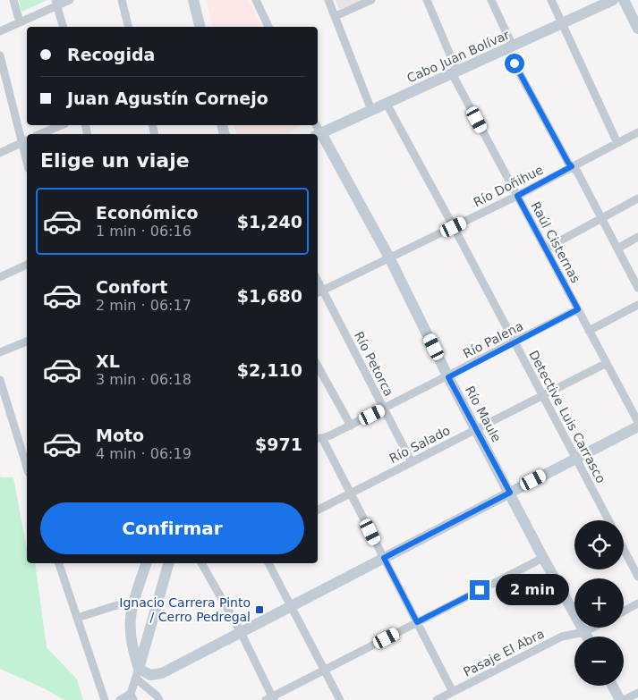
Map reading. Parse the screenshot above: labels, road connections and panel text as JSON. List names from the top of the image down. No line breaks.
{"streets":{"street":["Cabo Juan Bolívar","Río Doñihue","Raúl Cisternas","Río Palena","Río Petorca","Río Maule","Detective Luis Carrasco","Río Salado","Pasaje El Abra"]},"crossings":[["Cabo Juan Bolívar","Raúl Cisternas"],["Cabo Juan Bolívar","Río Maule"],["Cabo Juan Bolívar","Detective Luis Carrasco"],["Río Doñihue","Raúl Cisternas"],["Río Doñihue","Río Petorca"],["Río Doñihue","Río Maule"],["Río Doñihue","Detective Luis Carrasco"],["Raúl Cisternas","Río Palena"],["Raúl Cisternas","Río Salado"],["Río Palena","Río Petorca"],["Río Palena","Río Maule"],["Río Palena","Detective Luis Carrasco"],["Río Petorca","Río Salado"],["Río Maule","Río Salado"],["Río Maule","Pasaje El Abra"],["Detective Luis Carrasco","Río Salado"]],"places":{"transit":["Ignacio Carrera Pinto / Cerro Pedregal"]},"page":{"banner":["Recogida","Juan Agustín Cornejo"],"heading":"Elige un viaje","list":[{"name":"Económico","note":"1 min · 06:16","value":"$1,240"},{"name":"Confort","note":"2 min · 06:17","value":"$1,680"},{"name":"XL","note":"3 min · 06:18","value":"$2,110"},{"name":"Moto","note":"4 min · 06:19","value":"$971"}],"buttons":"Confirmar","map_buttons":["+","−"],"bubble":"2 min"}}
